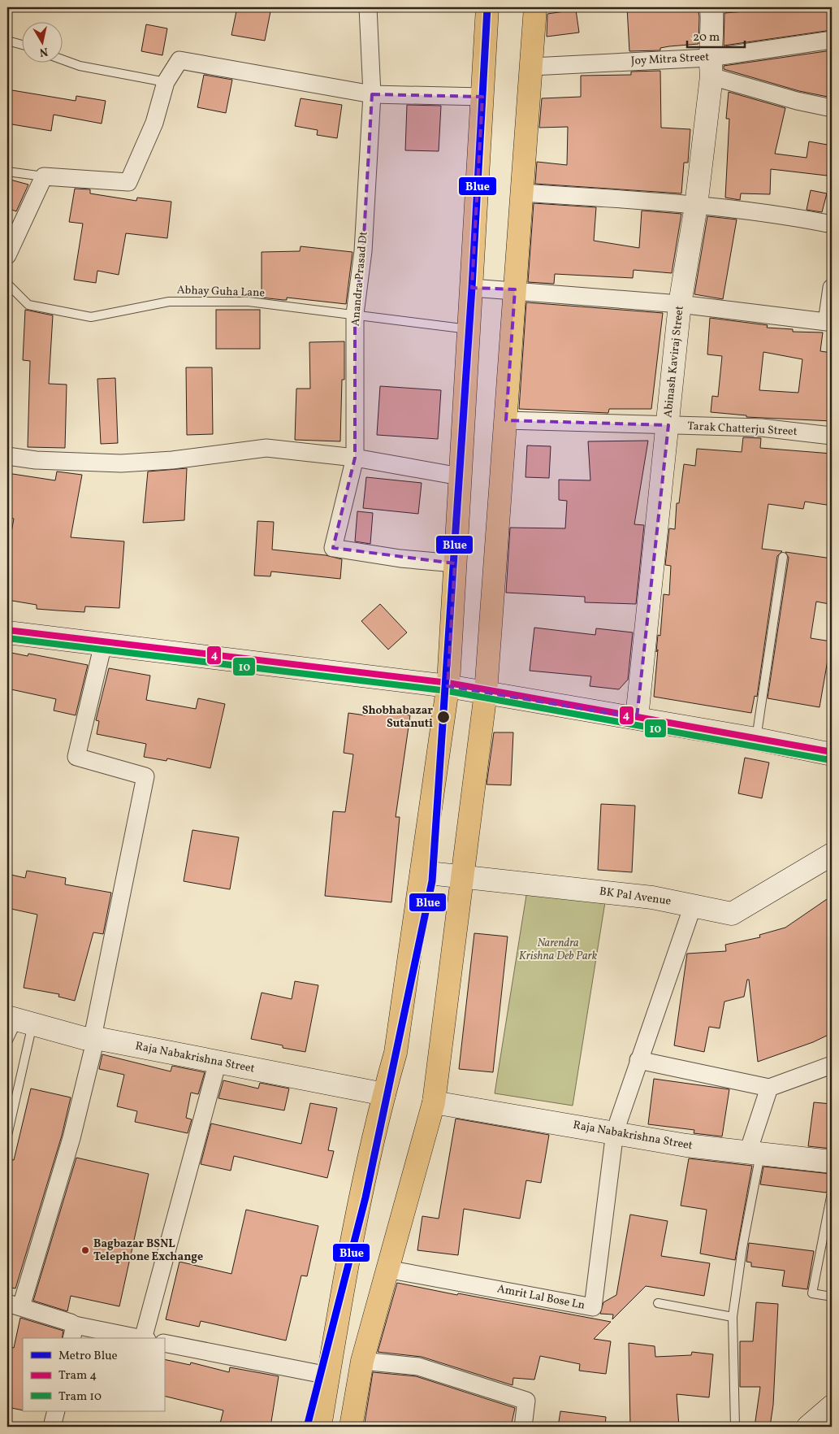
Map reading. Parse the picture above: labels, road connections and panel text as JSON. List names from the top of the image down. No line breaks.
{"streets":{"street":["Joy Mitra Street","Anandra Prasad Dt","Abinash Kaviraj Street","Tarak Chatterju Street","BK Pal Avenue","Raja Nabakrishna Street","Amrit Lal Bose Ln"],"lane":["Abhay Guha Lane"]},"crossings":[["Joy Mitra Street","Abinash Kaviraj Street"],["Anandra Prasad Dt","Abhay Guha Lane"],["Abinash Kaviraj Street","Tarak Chatterju Street"],["Raja Nabakrishna Street","Amrit Lal Bose Ln"]],"parks":["Narendra Krishna Deb Park"],"places":["Shobhabazar Sutanuti","Bagbazar BSNL Telephone Exchange"],"lines":["metro line Blue","tram line 4","tram line 10"],"legend":["Metro Blue","Tram 4","Tram 10"],"scale_bar":"20 m","north":"bottom"}
